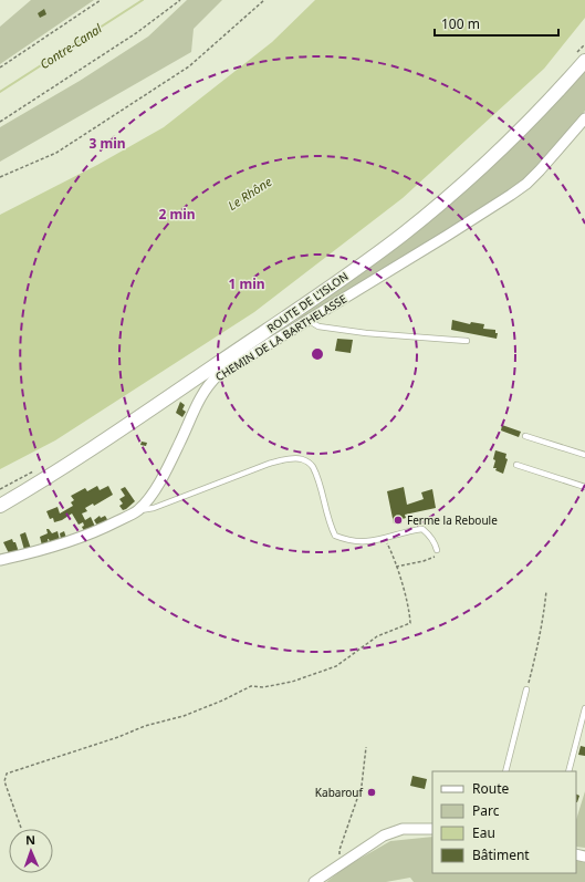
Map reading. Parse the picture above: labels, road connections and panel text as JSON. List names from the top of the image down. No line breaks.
{"streets":{"street":["ROUTE DE L'ISLON","CHEMIN DE LA BARTHELASSE"]},"water":["Contre-Canal","Le Rhône"],"places":["Ferme la Reboule","Kabarouf"],"legend":["Route","Parc","Eau","Bâtiment"],"scale_bar":"100 m","north":"top","rings":["3 min","2 min","1 min"]}
